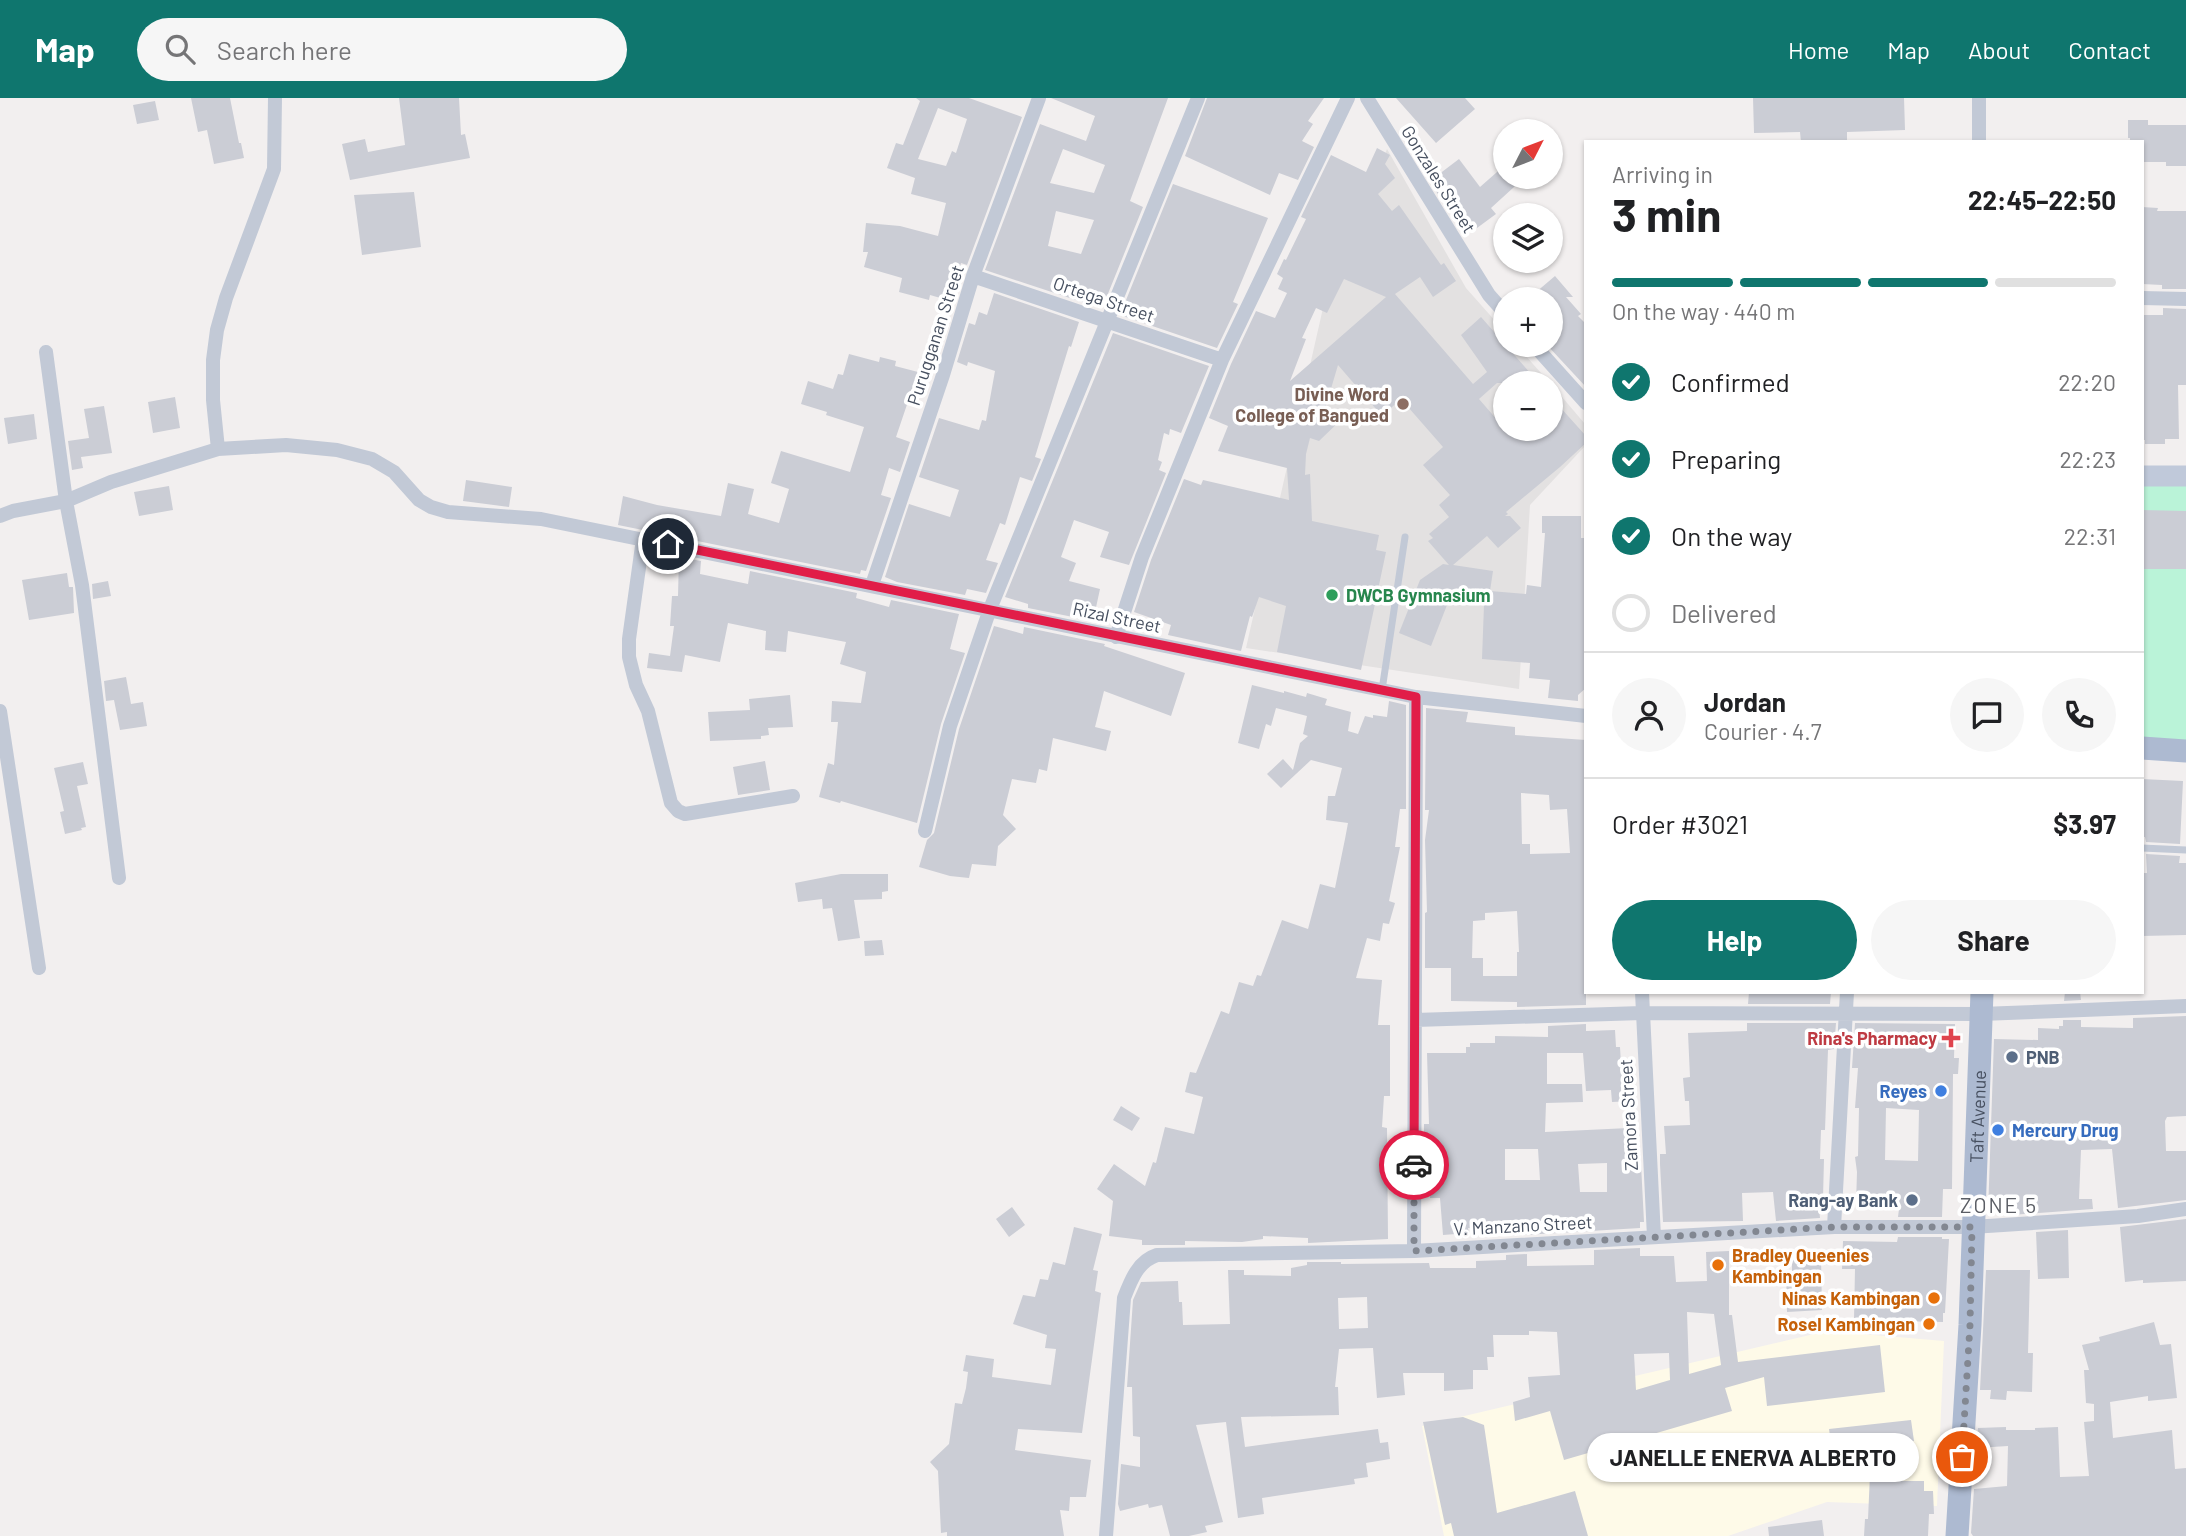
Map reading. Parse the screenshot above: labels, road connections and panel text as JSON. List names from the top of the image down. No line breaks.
{"streets":{"main road":["Taft Avenue"],"street":["Gonzales Street","Ortega Street","Purugganan Street","Rizal Street","Zamora Street","V. Manzano Street"]},"crossings":[["Ortega Street","Purugganan Street"],["Purugganan Street","Rizal Street"],["Zamora Street","V. Manzano Street"],["Taft Avenue","V. Manzano Street"]],"districts":["ZONE 5"],"places":{"other":["Divine Word College of Bangued","DWCB Gymnasium","PNB","Reyes","Mercury Drug","Rang-ay Bank","Bradley Queenies Kambingan","Ninas Kambingan","Rosel Kambingan","JANELLE ENERVA ALBERTO"],"health":["Rina's Pharmacy"]},"north":"top right","page":{"header":"Map","search":"Search here","nav":["Home","Map","About","Contact"],"map_buttons":["+","−"],"heading":["3 min","Arriving in","22:45–22:50"],"panel":["Jordan","Courier · 4.7","Order #3021","$3.97"],"bar":"On the way · 440 m","list":[["Confirmed","22:20"],["Preparing","22:23"],["On the way","22:31"],"Delivered"],"buttons":["Help","Share"],"bubble":"JANELLE ENERVA ALBERTO"}}
